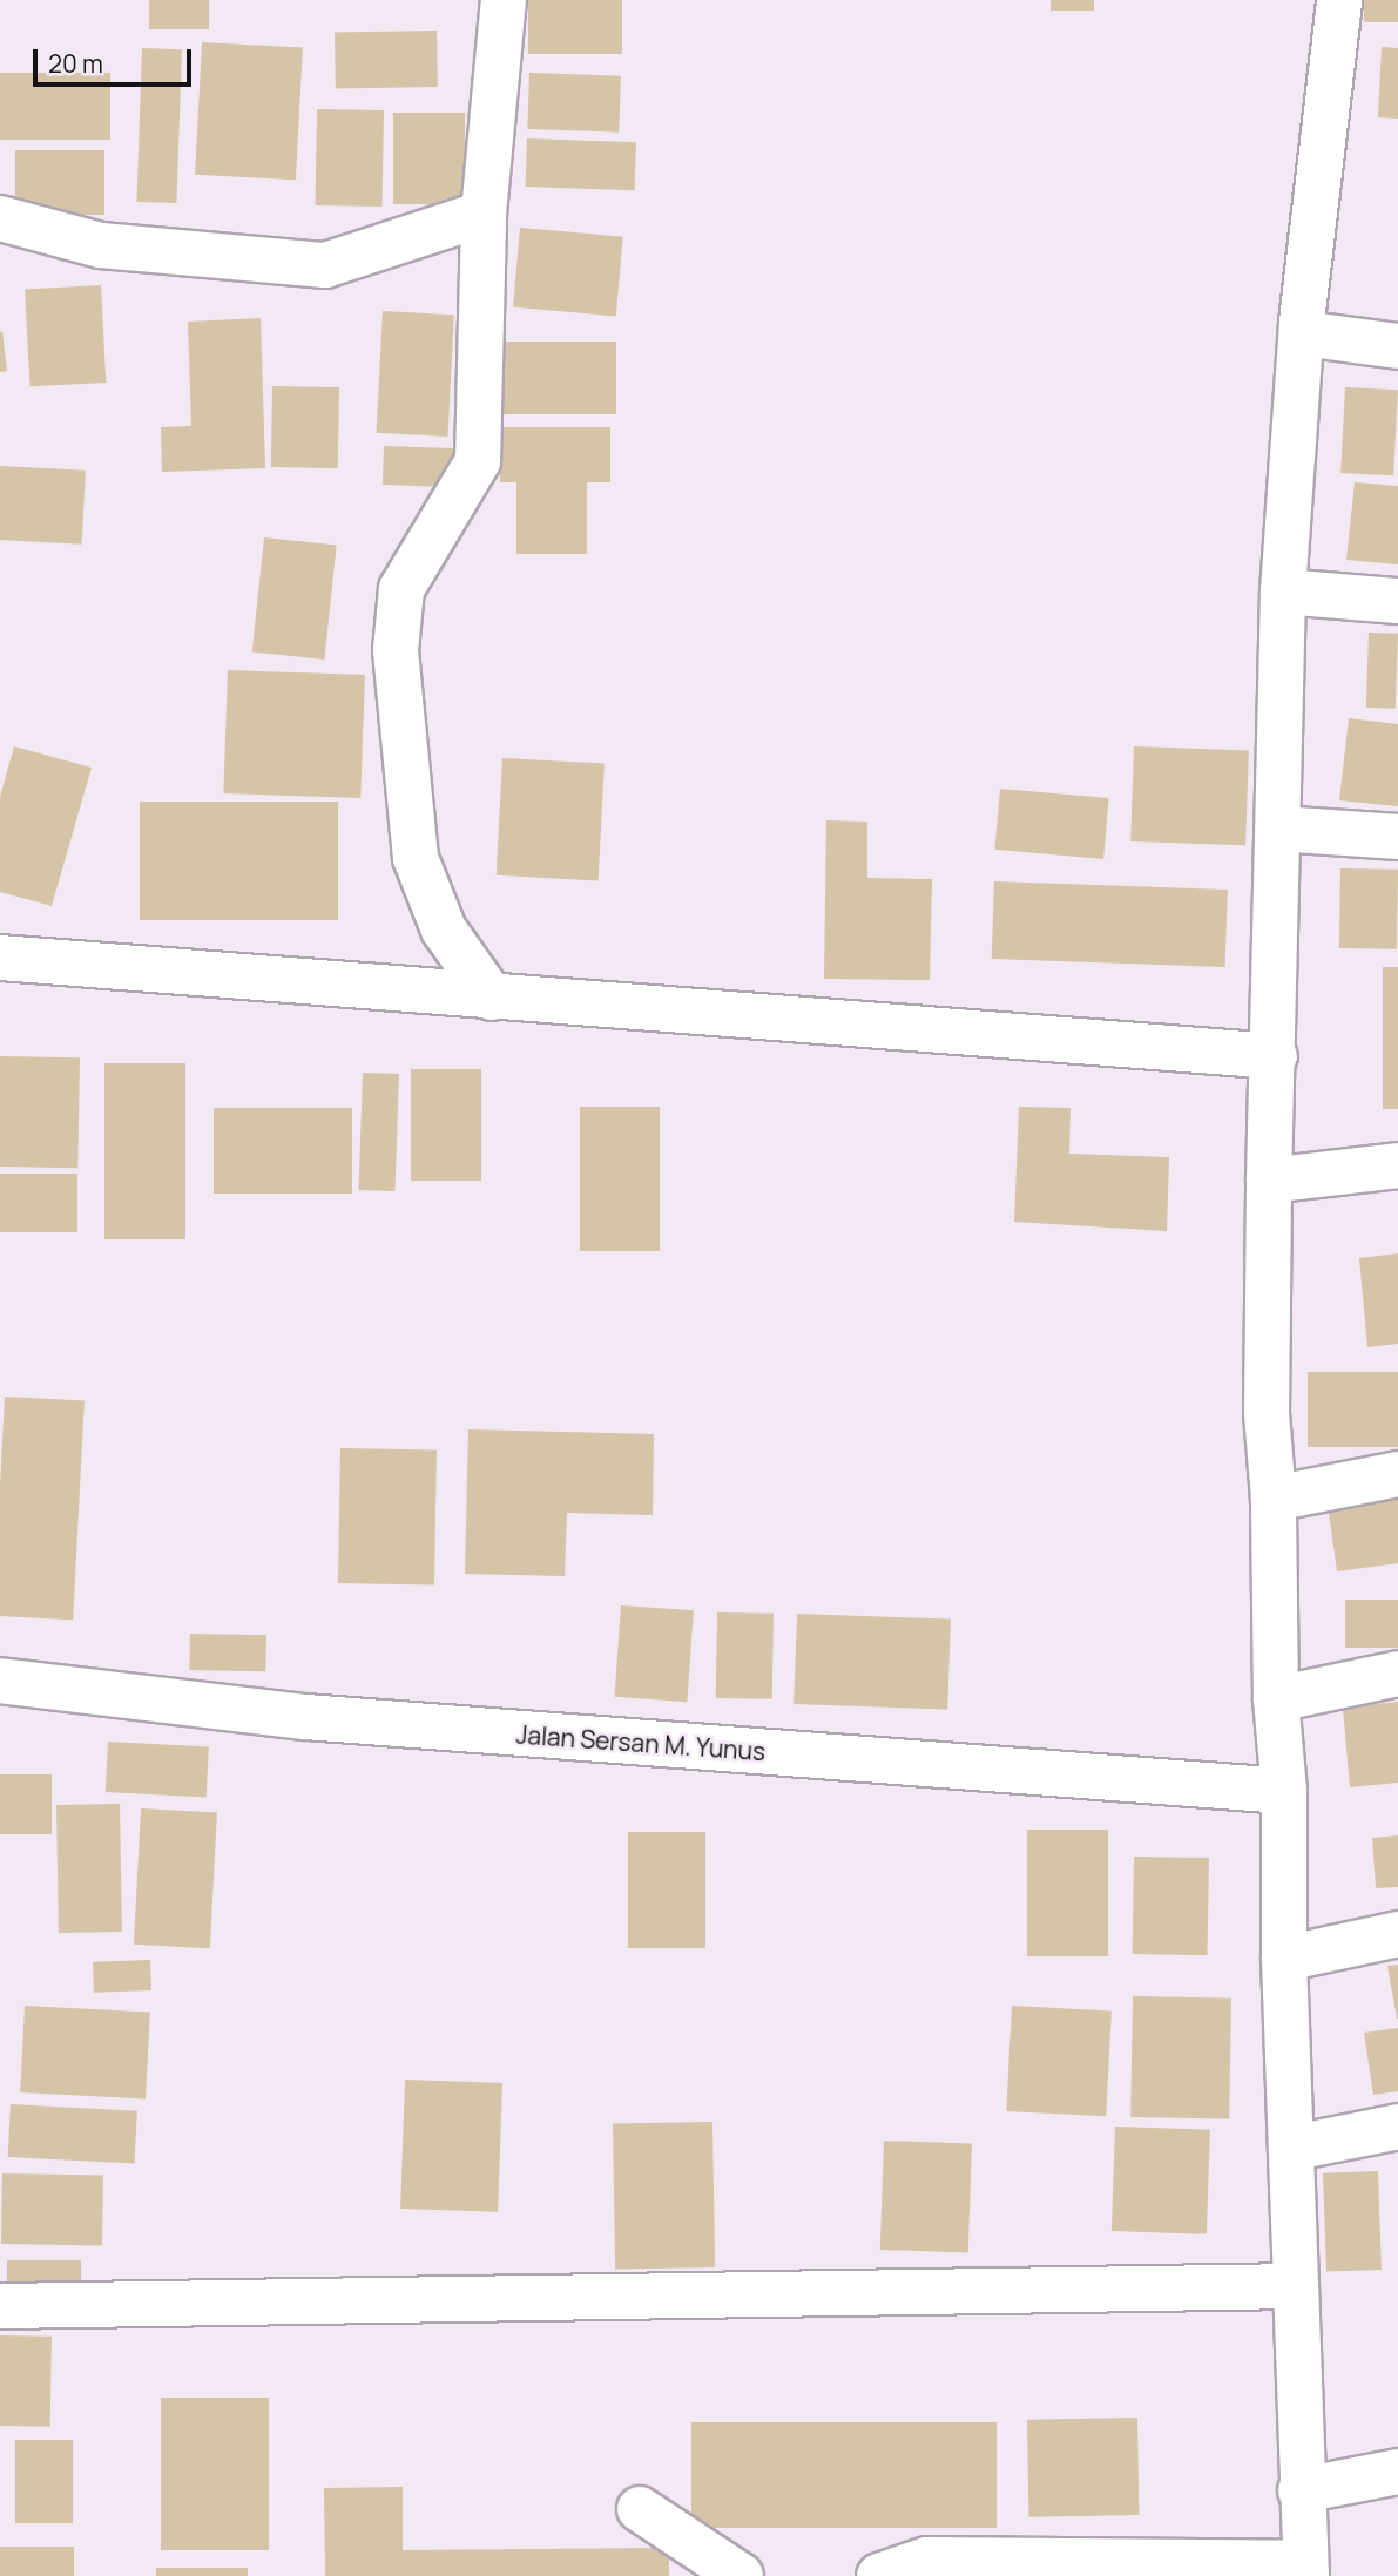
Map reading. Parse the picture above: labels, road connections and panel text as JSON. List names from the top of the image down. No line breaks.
{"streets":{"street":["Jalan Sersan M. Yunus"]},"scale_bar":"20 m"}
